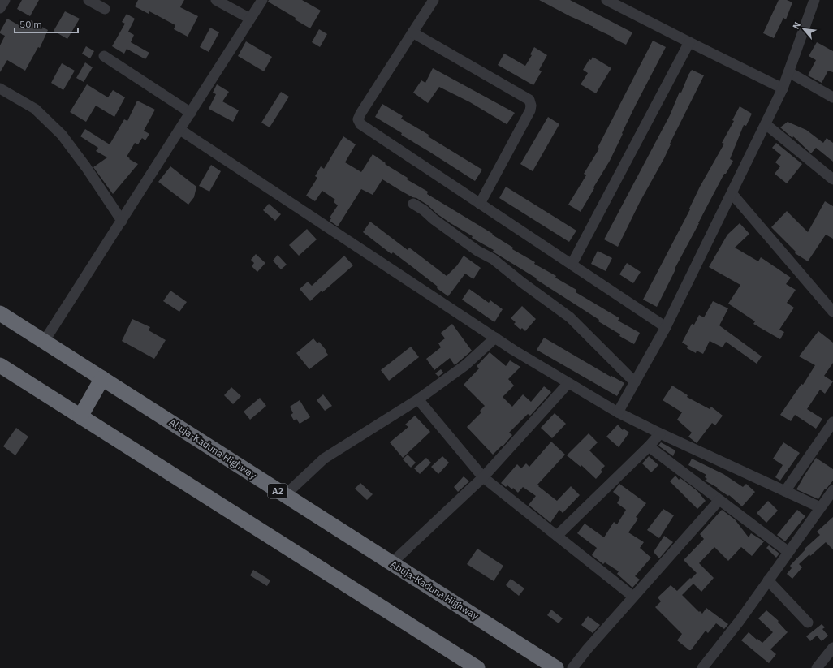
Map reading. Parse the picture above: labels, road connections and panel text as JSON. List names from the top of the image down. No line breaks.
{"streets":{"highway":["Abuja-Kaduna Highway","A2"]},"scale_bar":"50 m","north":"top left"}
